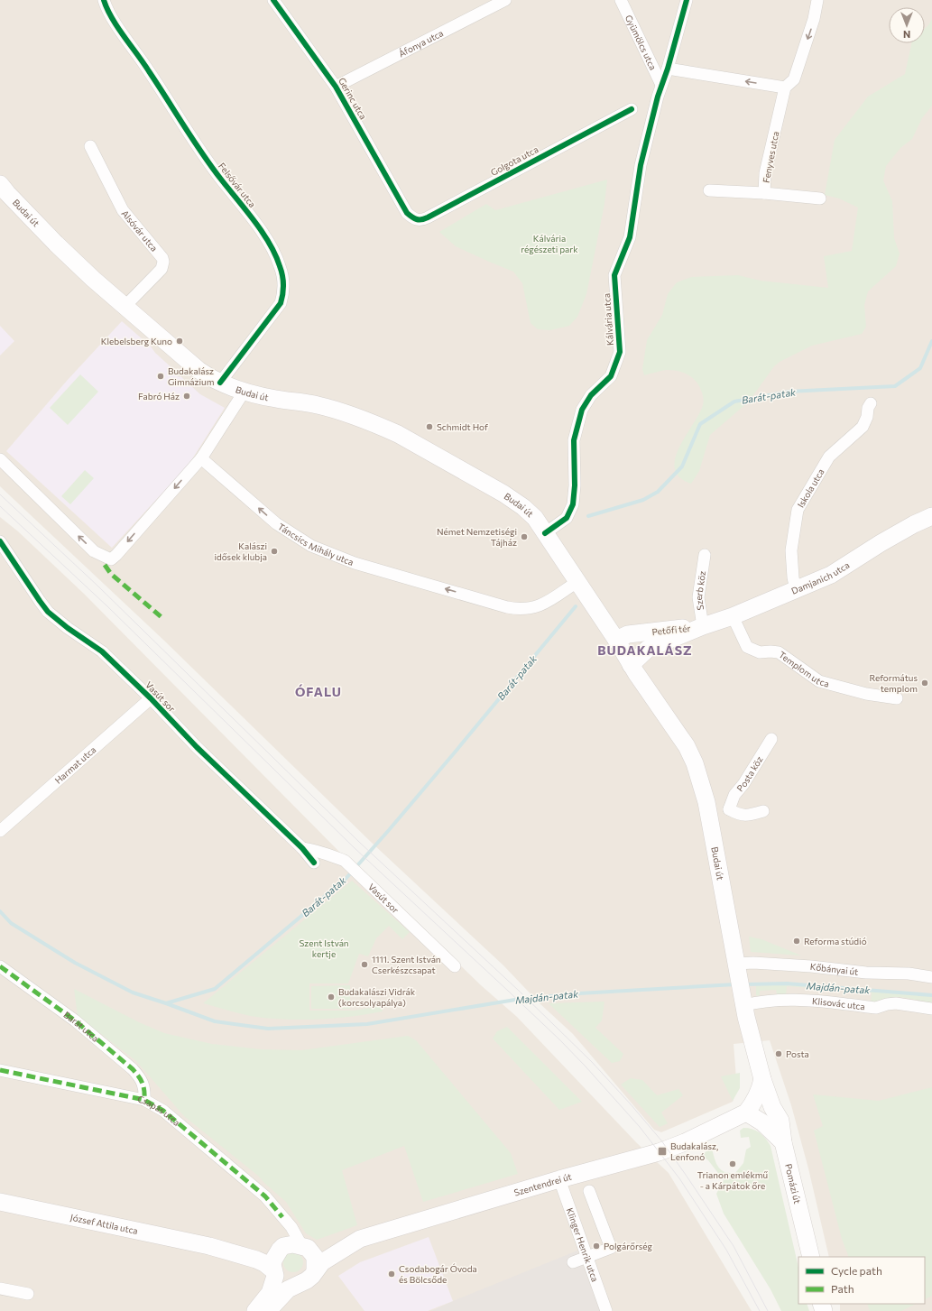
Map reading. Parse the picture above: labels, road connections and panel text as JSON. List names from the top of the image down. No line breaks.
{"streets":{"main road":["Budai út","Damjanich utca","Petőfi tér","Szentendrei út","Pomázi út","József Attila utca"],"street":["Gyümölcs utca","Áfonya utca","Gerinc utca","Fenyves utca","Golgota utca","Felsővár utca","Alsóvár utca","Kálvária utca","Iskola utca","Táncsics Mihály utca","Szerb köz","Templom utca","Vasút sor","Harmat utca","Posta köz","Kőbányai út","Klisovác utca","Barát utca","Csapás utca","Klinger Henrik utca"]},"crossings":[["Gyümölcs utca","Kálvária utca"],["Áfonya utca","Gerinc utca"],["Gerinc utca","Golgota utca"],["Felsővár utca","Budai út"],["Budai út","Alsóvár utca"],["Budai út","Kálvária utca"],["Budai út","Petőfi tér"],["Budai út","Kőbányai út"],["Budai út","Klisovác utca"],["Budai út","Pomázi út"],["Iskola utca","Damjanich utca"],["Damjanich utca","Szerb köz"],["Damjanich utca","Petőfi tér"],["Damjanich utca","Templom utca"],["Szerb köz","Petőfi tér"],["Vasút sor","Harmat utca"],["Barát utca","Csapás utca"],["Csapás utca","Szentendrei út"],["Szentendrei út","Klinger Henrik utca"]],"one_way":["Fenyves utca","Táncsics Mihály utca"],"districts":["BUDAKALÁSZ","ÓFALU"],"water":["Barát-patak","Majdán-patak"],"parks":["Kálvária régészeti park","Szent István kertje"],"places":{"other":["Klebelsberg Kuno","Budakalász Gimnázium","Fabró Ház","Schmidt Hof","Német Nemzetiségi Tájház","Kalászi idősek klubja","Református templom","Reforma stúdió","1111. Szent István Cserkészcsapat","Budakalászi Vidrák (korcsolyapálya)","Posta","Trianon emlékmű - a Kárpátok őre","Polgárőrség","Csodabogár Óvoda és Bölcsőde"],"transit":["Budakalász, Lenfonó"]},"legend":["Cycle path","Path"],"north":"bottom"}
